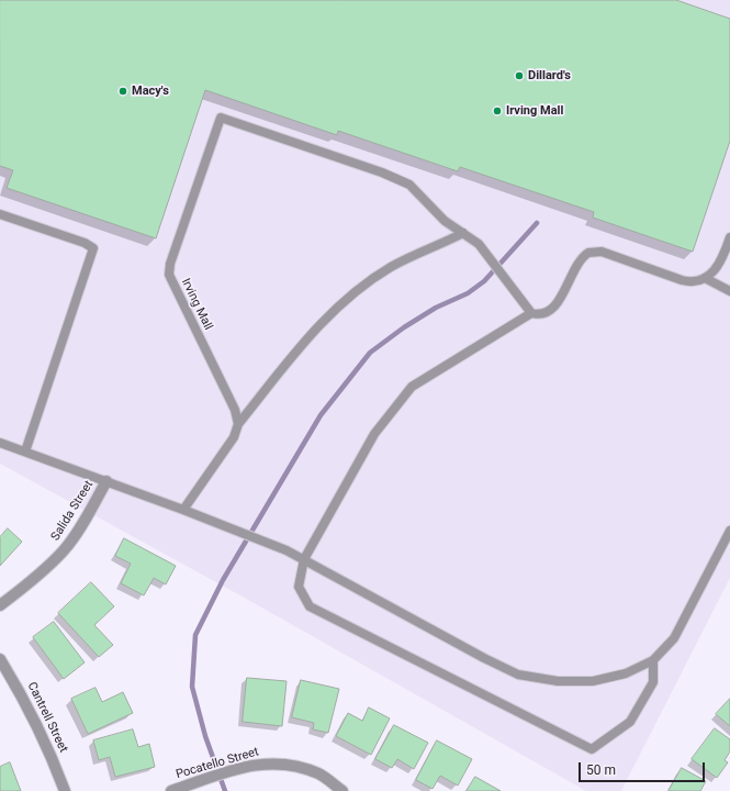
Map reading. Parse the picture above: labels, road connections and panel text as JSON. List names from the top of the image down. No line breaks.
{"streets":{"street":["Salida Street","Cantrell Street","Pocatello Street"],"lane":["Irving Mall"]},"places":["Dillard's","Macy's","Irving Mall"],"scale_bar":"50 m"}
